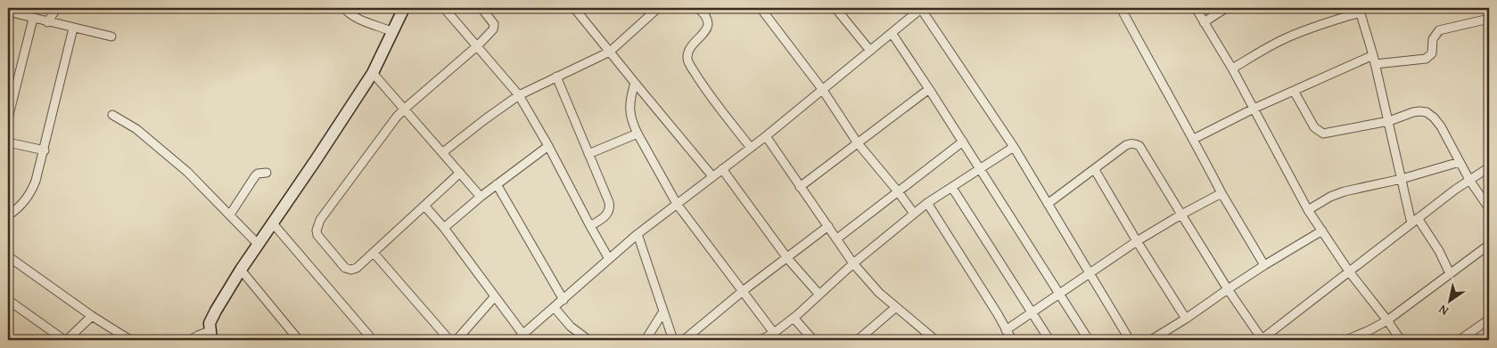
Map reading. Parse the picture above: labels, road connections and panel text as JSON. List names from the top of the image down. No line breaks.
{"north":"bottom left"}
